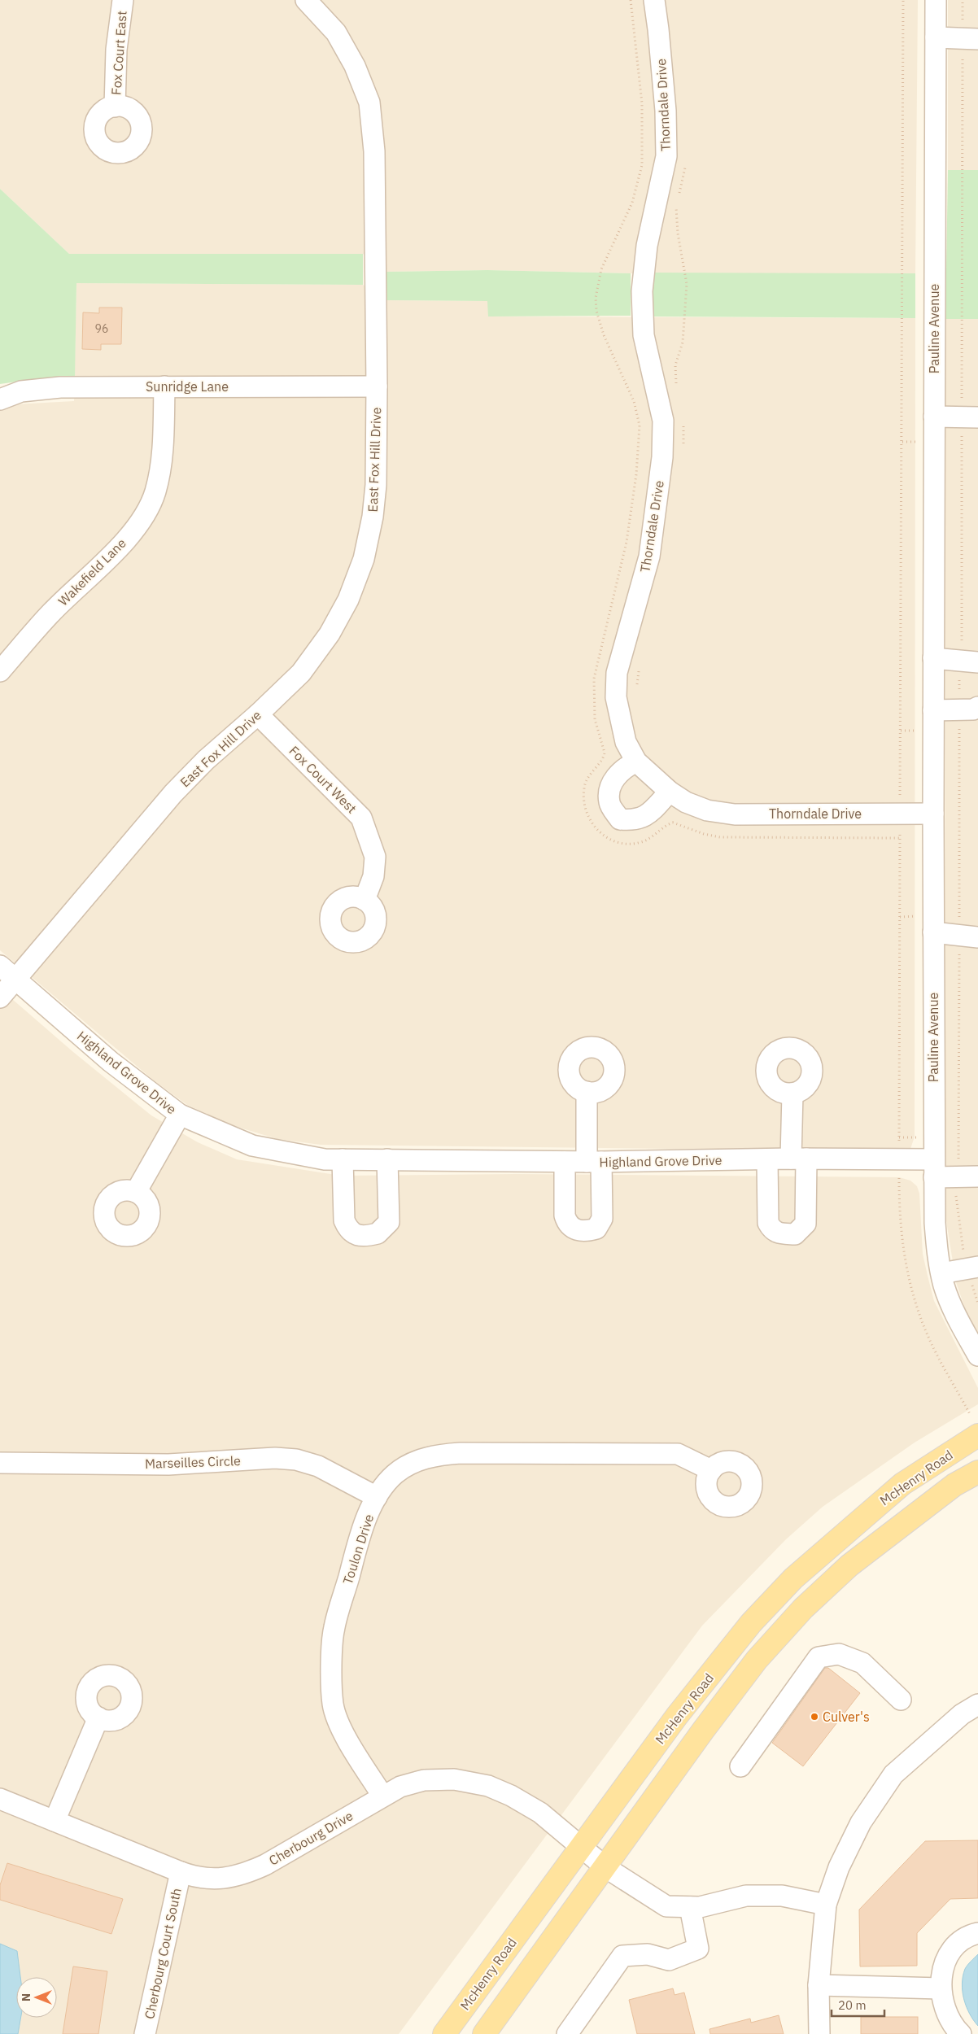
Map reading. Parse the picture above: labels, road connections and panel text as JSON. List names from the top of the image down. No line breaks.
{"streets":{"main road":["McHenry Road"],"street":["Fox Court East","Thorndale Drive","Pauline Avenue","Sunridge Lane","East Fox Hill Drive","Wakefield Lane","Fox Court West","Highland Grove Drive","Marseilles Circle","Toulon Drive","Cherbourg Drive","Cherbourg Court South"]},"crossings":[["Thorndale Drive","Pauline Avenue"],["Pauline Avenue","Highland Grove Drive"],["Sunridge Lane","East Fox Hill Drive"],["Sunridge Lane","Wakefield Lane"],["East Fox Hill Drive","Fox Court West"],["East Fox Hill Drive","Highland Grove Drive"],["Marseilles Circle","Toulon Drive"],["McHenry Road","Cherbourg Drive"],["Toulon Drive","Cherbourg Drive"],["Cherbourg Drive","Cherbourg Court South"]],"places":["Culver's"],"house_numbers":["96"],"scale_bar":"20 m","north":"left"}
